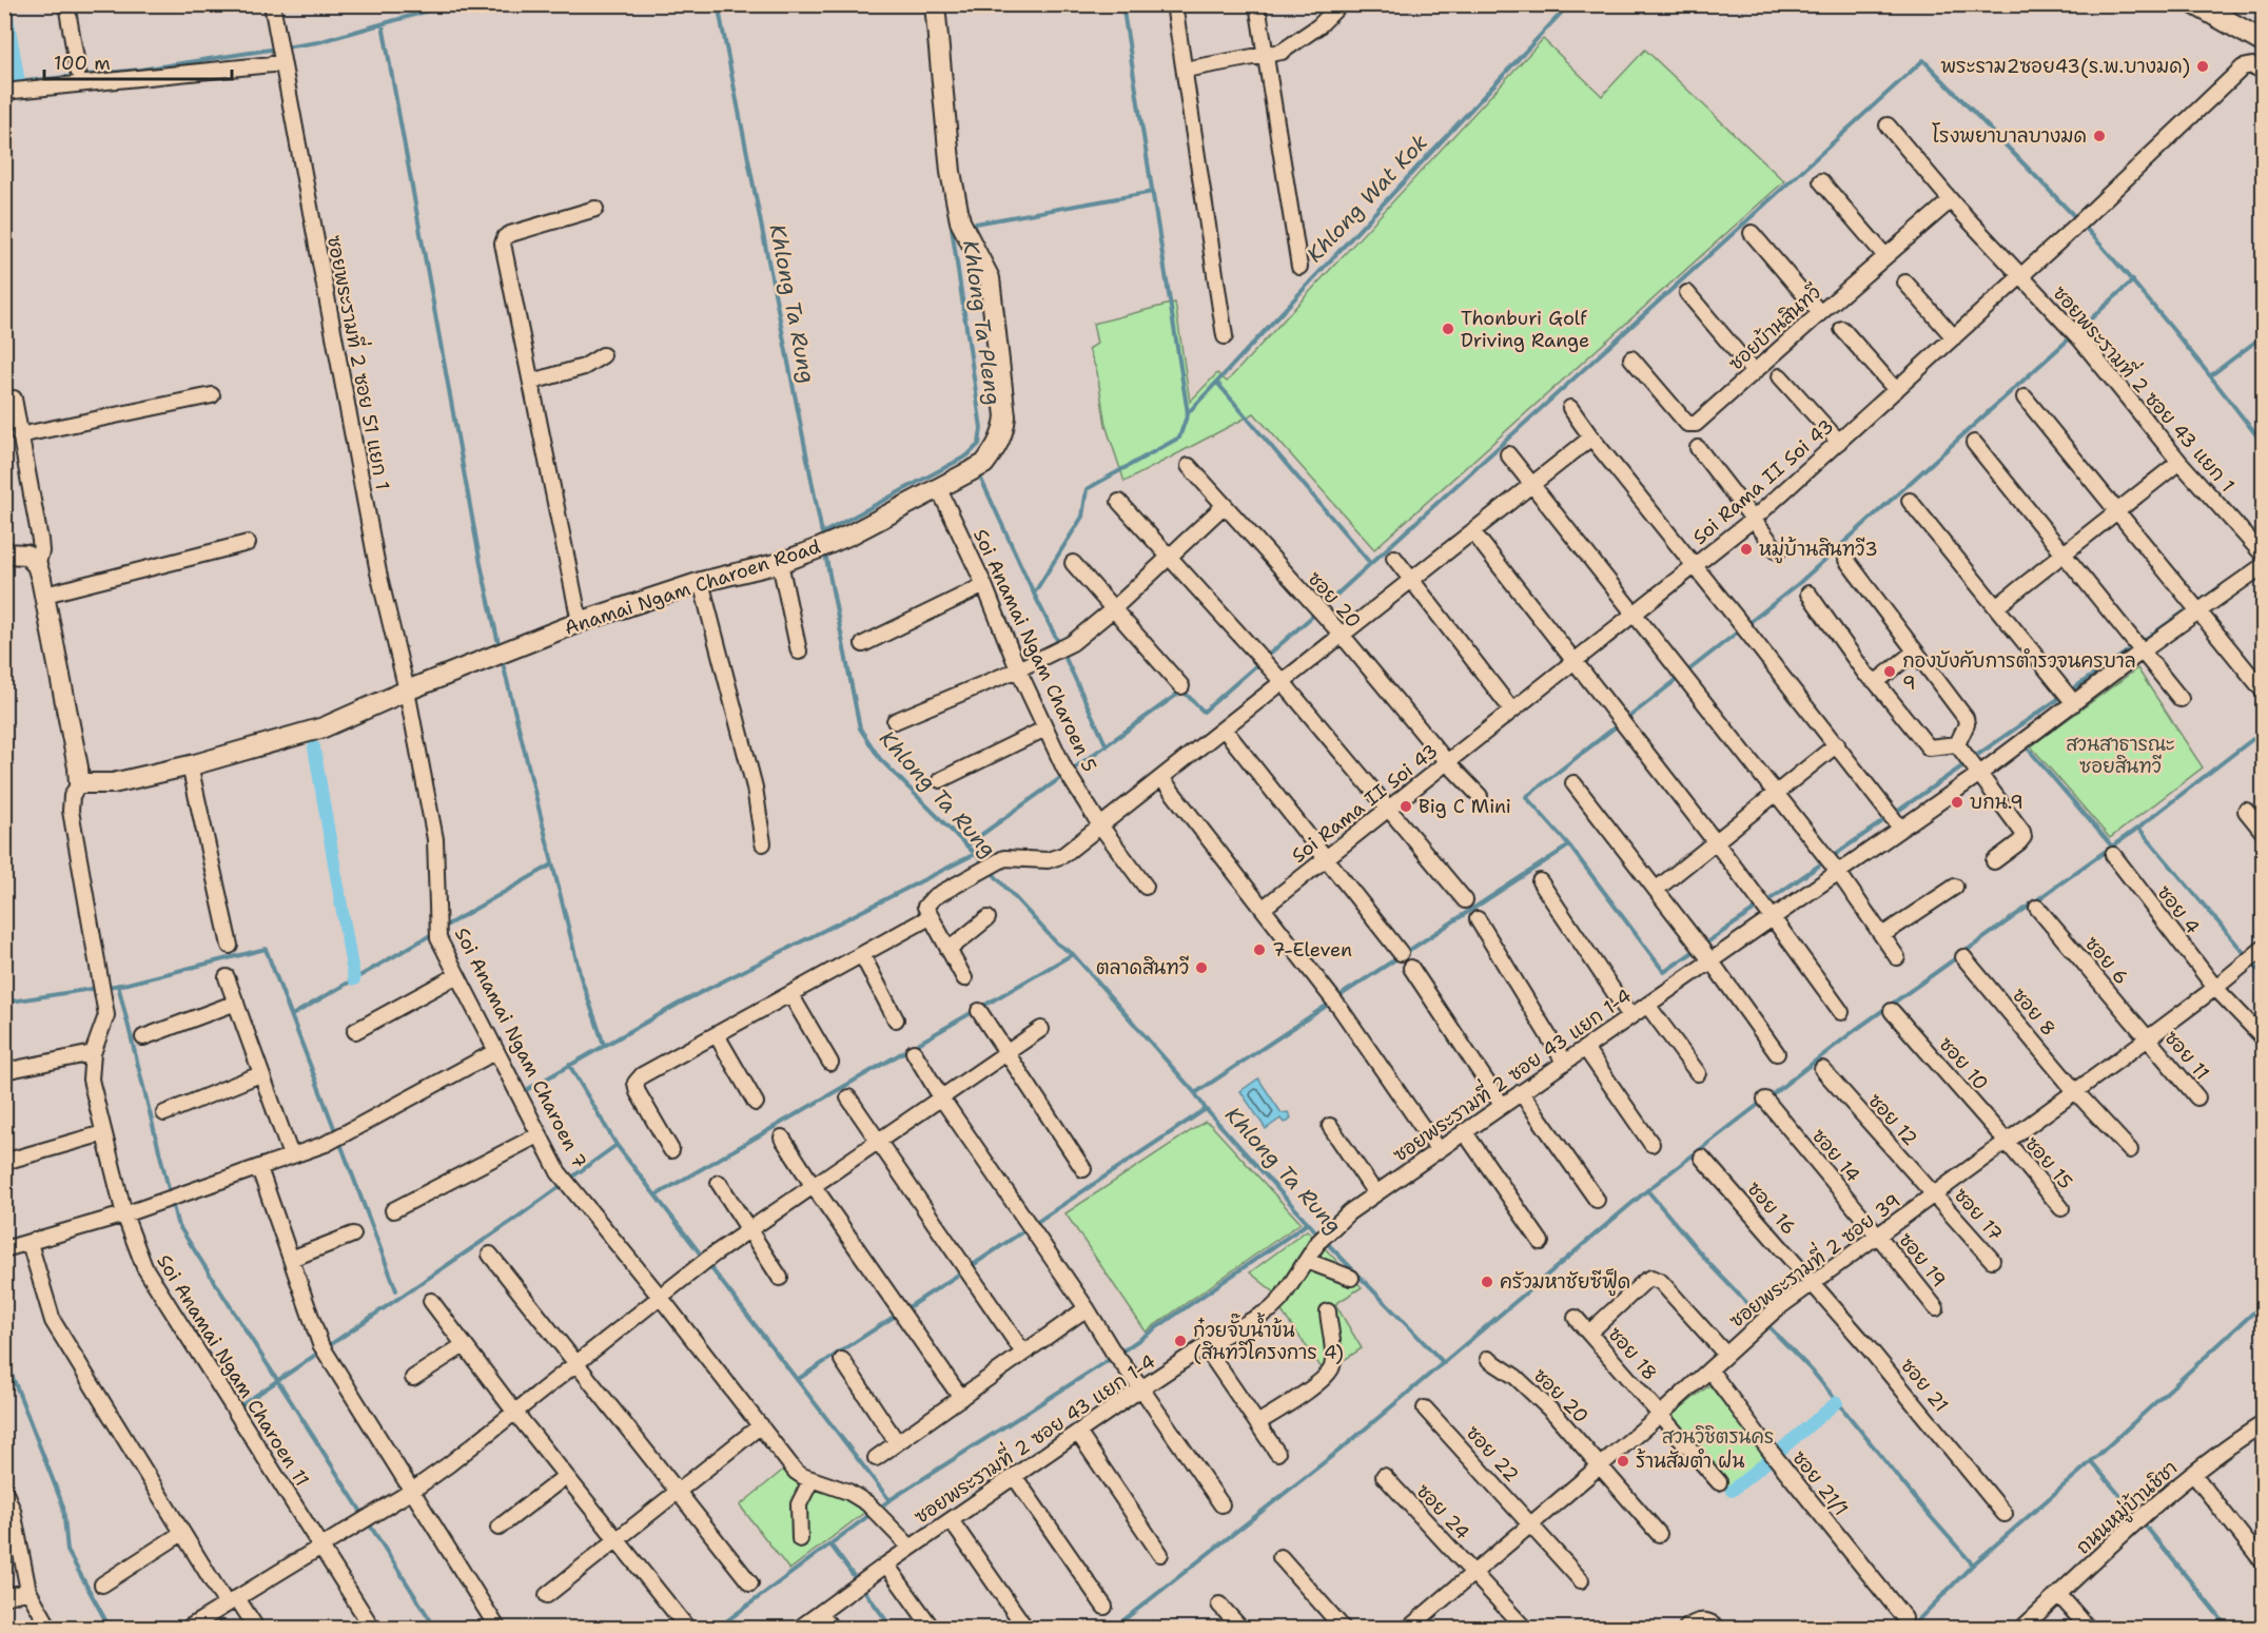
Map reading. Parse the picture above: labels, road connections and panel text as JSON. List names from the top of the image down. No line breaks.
{"streets":{"street":["ซอยบ้านสินทวี","ซอยพระรามที่ 2 ซอย 51 แยก 1","ซอยพระรามที่ 2 ซอย 43 แยก 1","Soi Rama II Soi 43","Anamai Ngam Charoen Road","ซอย 20","Soi Anamai Ngam Charoen 5","ซอย 4","ซอย 6","ซอย 8","Soi Anamai Ngam Charoen 7","ซอย 11","ซอย 10","ซอยพระรามที่ 2 ซอย 43 แยก 1-4","ซอย 12","ซอย 14","ซอย 15","ซอย 16","ซอย 17","ซอย 19","ซอยพระรามที่ 2 ซอย 39","ซอย 18","Soi Anamai Ngam Charoen 11","ซอย 21","ซอย 22","ซอย 21/1","ถนนหมู่บ้านชิชา","ซอย 24"]},"crossings":[["ซอยพระรามที่ 2 ซอย 51 แยก 1","Anamai Ngam Charoen Road"],["ซอยพระรามที่ 2 ซอย 51 แยก 1","Soi Anamai Ngam Charoen 7"],["ซอยพระรามที่ 2 ซอย 43 แยก 1","Soi Rama II Soi 43"],["Soi Rama II Soi 43","ซอย 20"],["Anamai Ngam Charoen Road","Soi Anamai Ngam Charoen 5"],["Anamai Ngam Charoen Road","Soi Anamai Ngam Charoen 7"],["Anamai Ngam Charoen Road","Soi Anamai Ngam Charoen 11"],["ซอย 20","ซอยพระรามที่ 2 ซอย 39"],["ซอย 4","ซอยพระรามที่ 2 ซอย 39"],["ซอย 6","ซอย 11"],["ซอย 6","ซอยพระรามที่ 2 ซอย 39"],["ซอย 8","ซอยพระรามที่ 2 ซอย 39"],["Soi Anamai Ngam Charoen 7","ซอยพระรามที่ 2 ซอย 43 แยก 1-4"],["ซอย 11","ซอยพระรามที่ 2 ซอย 39"],["ซอย 10","ซอย 15"],["ซอย 10","ซอยพระรามที่ 2 ซอย 39"],["ซอย 12","ซอย 17"],["ซอย 12","ซอยพระรามที่ 2 ซอย 39"],["ซอย 14","ซอย 19"],["ซอย 14","ซอยพระรามที่ 2 ซอย 39"],["ซอย 15","ซอยพระรามที่ 2 ซอย 39"],["ซอย 16","ซอยพระรามที่ 2 ซอย 39"],["ซอย 16","ซอย 21"],["ซอย 17","ซอยพระรามที่ 2 ซอย 39"],["ซอย 19","ซอยพระรามที่ 2 ซอย 39"],["ซอยพระรามที่ 2 ซอย 39","ซอย 18"],["ซอยพระรามที่ 2 ซอย 39","ซอย 21"],["ซอยพระรามที่ 2 ซอย 39","ซอย 22"],["ซอยพระรามที่ 2 ซอย 39","ซอย 21/1"],["ซอยพระรามที่ 2 ซอย 39","ซอย 24"]],"water":["Khlong Wat Kok","Khlong Ta Rung","Khlong Ta Pleng"],"parks":["สวนสาธารณะ ซอยสินทวี","สวนวิชิตรนคร"],"places":["พระราม2ซอย43(ร.พ.บางมด)","โรงพยาบาลบางมด","Thonburi Golf Driving Range","หมู่บ้านสินทวี3","กองบังคับการตำรวจนครบาล 9","บกน.9","Big C Mini","7-Eleven","ตลาดสินทวี","ครัวมหาชัยซีฟู็ด","ก๋วยจั๊บน้ำข้น (สินทวีโครงการ 4)","ร้านสัมตำ ฝน"],"scale_bar":"100 m"}
